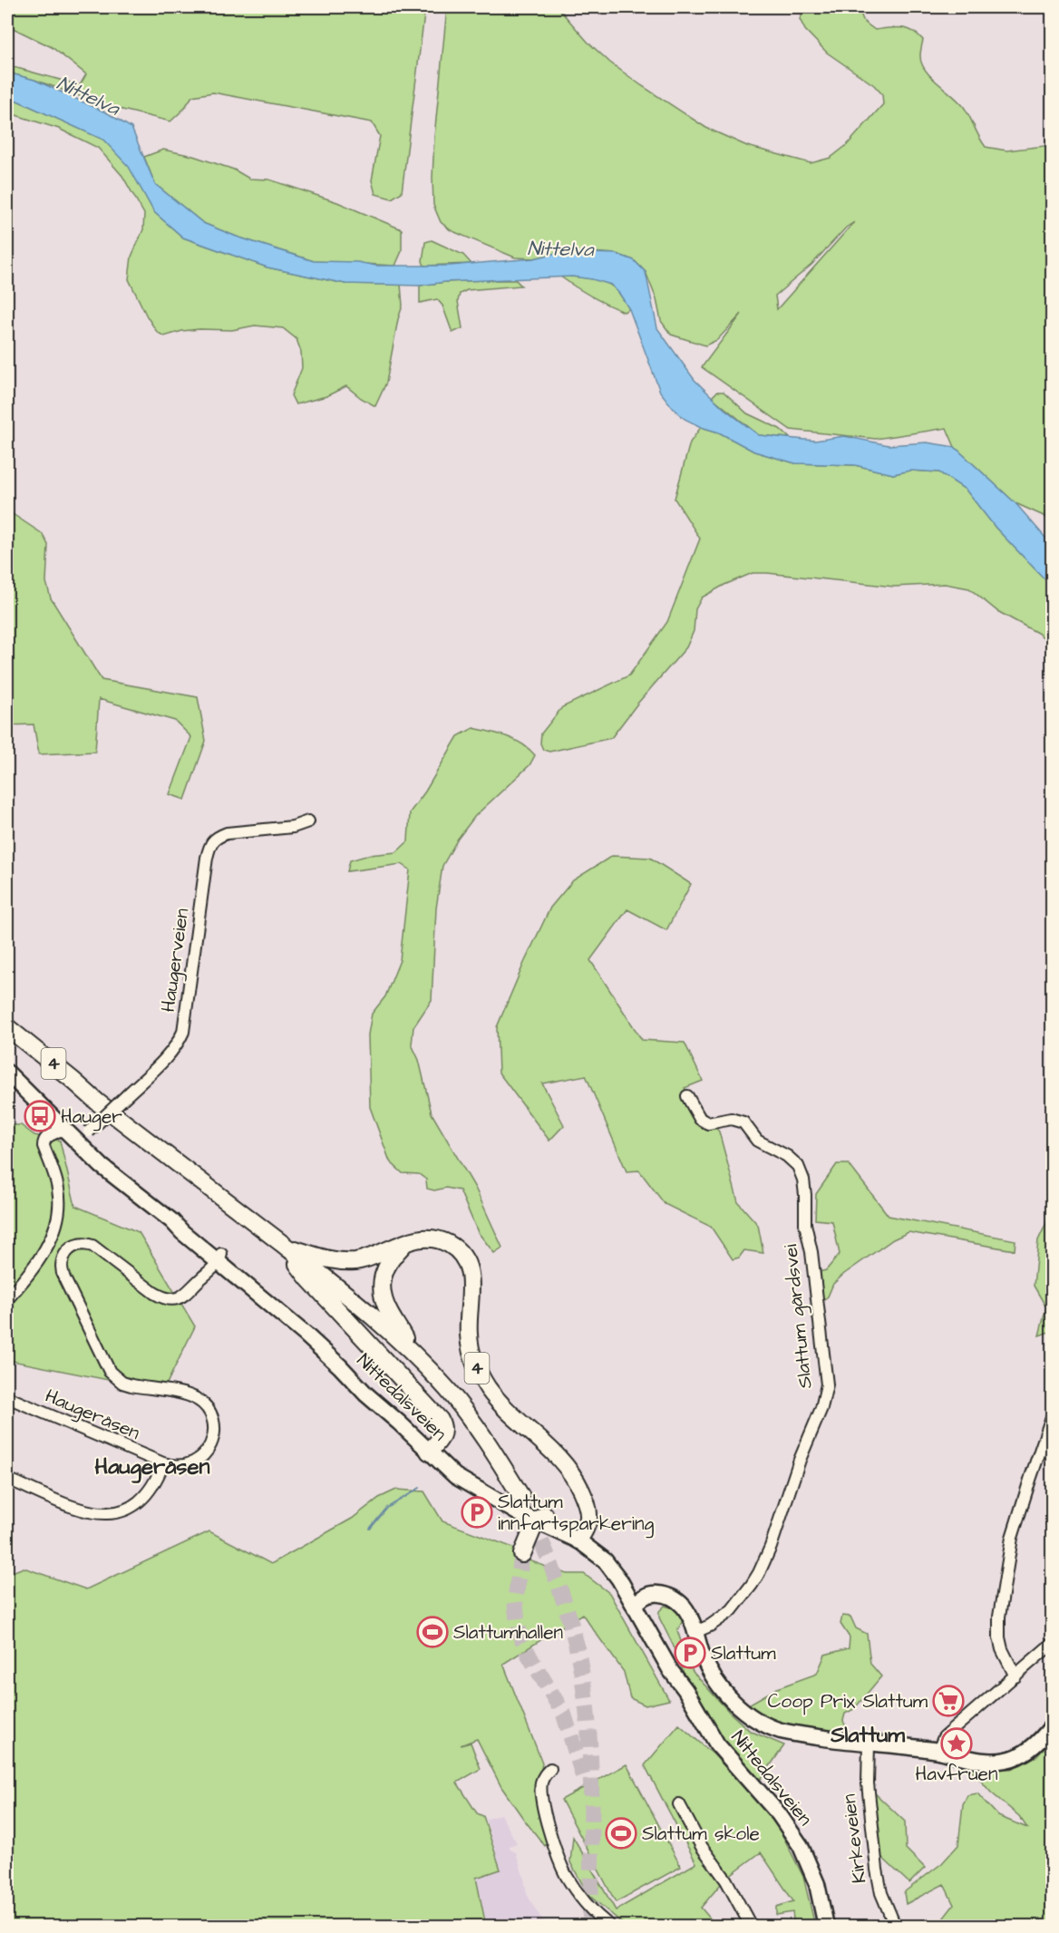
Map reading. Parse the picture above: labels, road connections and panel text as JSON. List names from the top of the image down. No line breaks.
{"streets":{"highway":["4"],"main road":["Nittedalsveien"],"street":["Haugerveien","Slattum gårdsvei","Haugeråsen","Kirkeveien"]},"crossings":[["Haugerveien","Nittedalsveien"],["4","Nittedalsveien"],["Nittedalsveien","Haugeråsen"]],"districts":["Haugeråsen","Slattum"],"water":["Nittelva"],"places":{"bus stop":["Hauger"],"parking":["Slattum innfartsparkering","Slattum"],"sports":["Slattumhallen","Slattum skole"],"supermarket":["Coop Prix Slattum"],"place":["Havfruen"]}}
